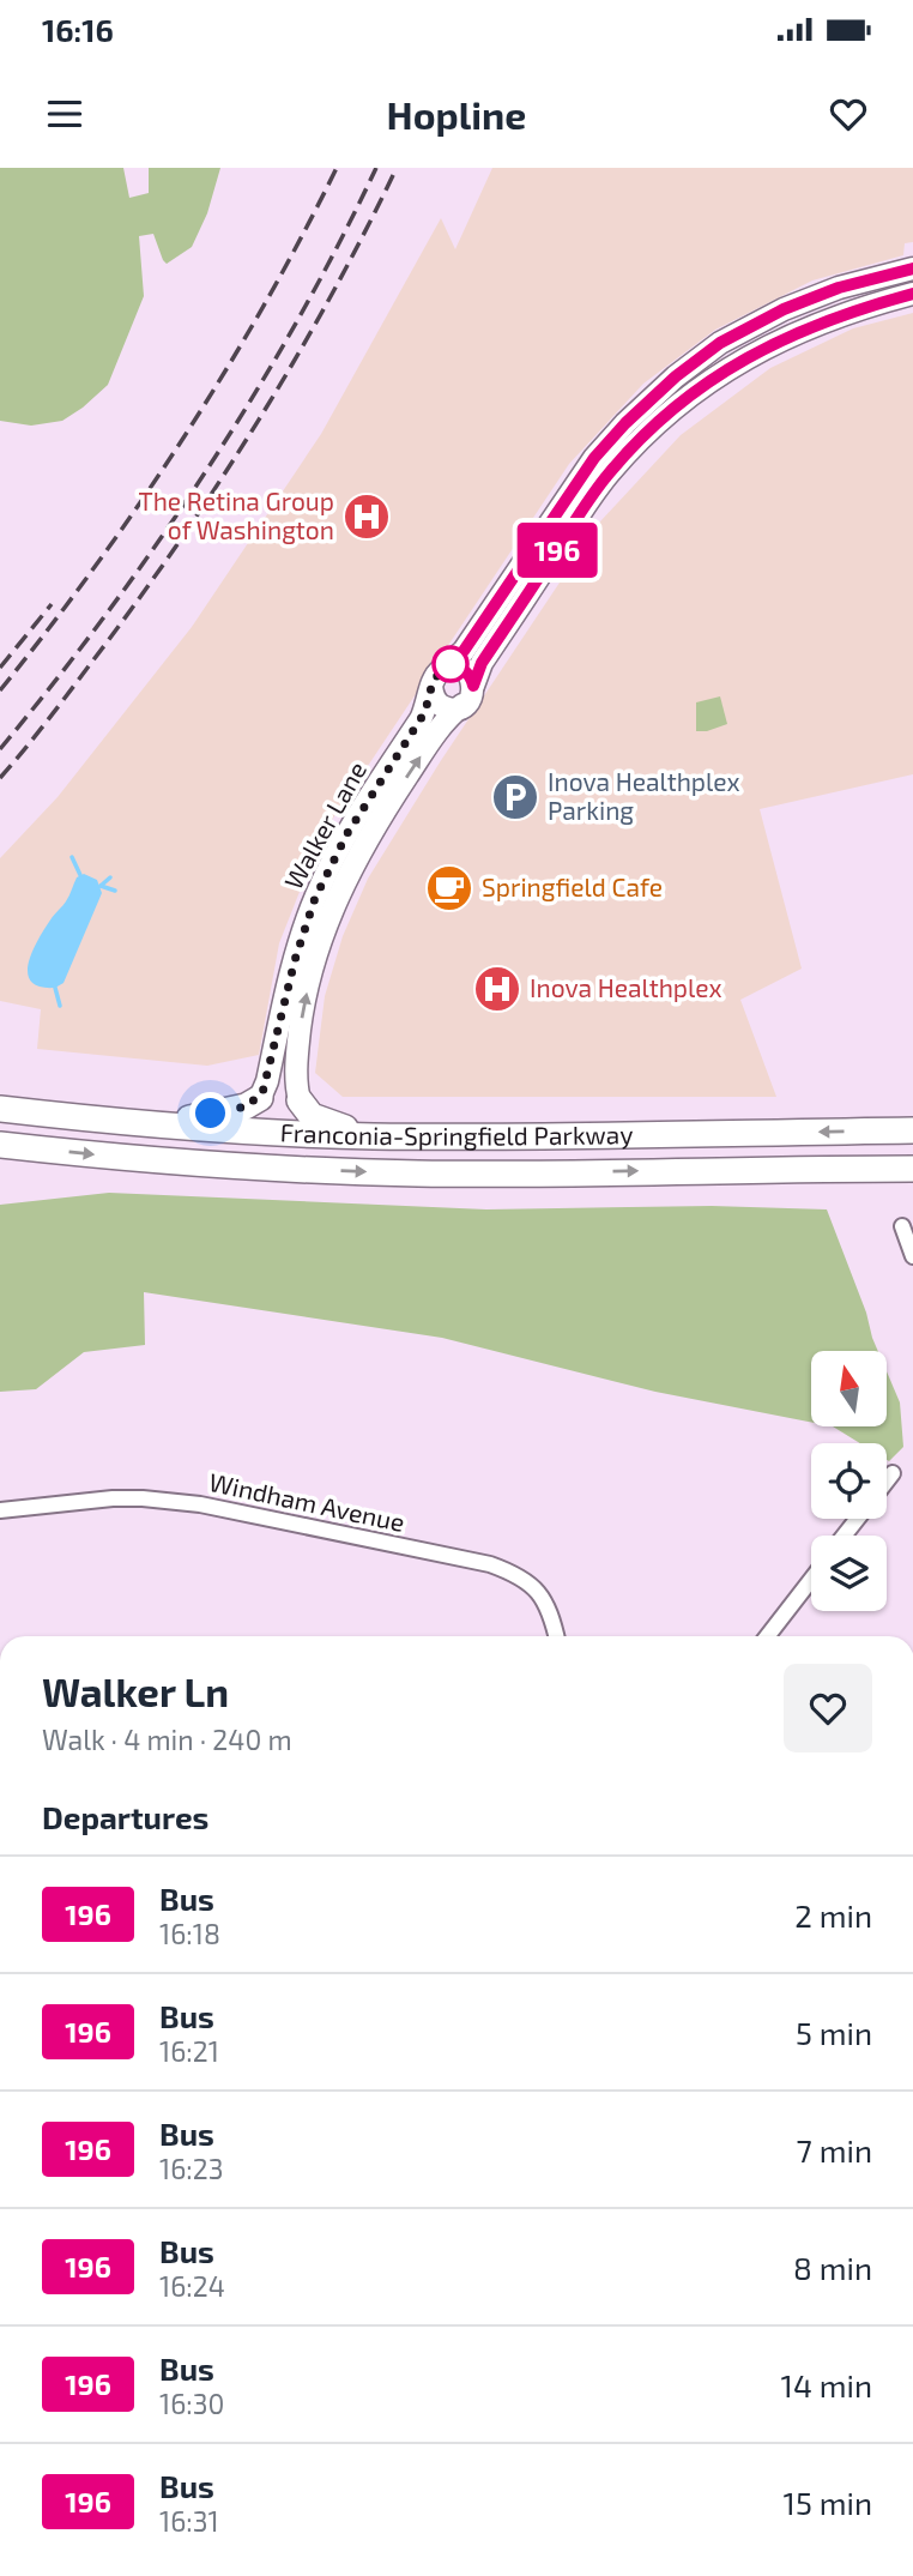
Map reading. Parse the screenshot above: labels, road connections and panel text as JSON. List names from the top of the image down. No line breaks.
{"streets":{"main road":["Franconia-Springfield Parkway"],"street":["Walker Lane","Windham Avenue"]},"places":{"hospital":["The Retina Group of Washington","Inova Healthplex"],"parking":["Inova Healthplex Parking"],"cafe":["Springfield Cafe"]},"lines":["bus line 196"],"north":"top","page":{"status":"16:16","header":"Hopline","on_map":"196","heading":[["Walker Ln","Walk · 4 min · 240 m"],"Departures"],"list":[{"mark":"196","name":"Bus","note":"16:18","value":"2 min"},{"mark":"196","name":"Bus","note":"16:21","value":"5 min"},{"mark":"196","name":"Bus","note":"16:23","value":"7 min"},{"mark":"196","name":"Bus","note":"16:24","value":"8 min"},{"mark":"196","name":"Bus","note":"16:30","value":"14 min"},{"mark":"196","name":"Bus","note":"16:31","value":"15 min"}]}}
